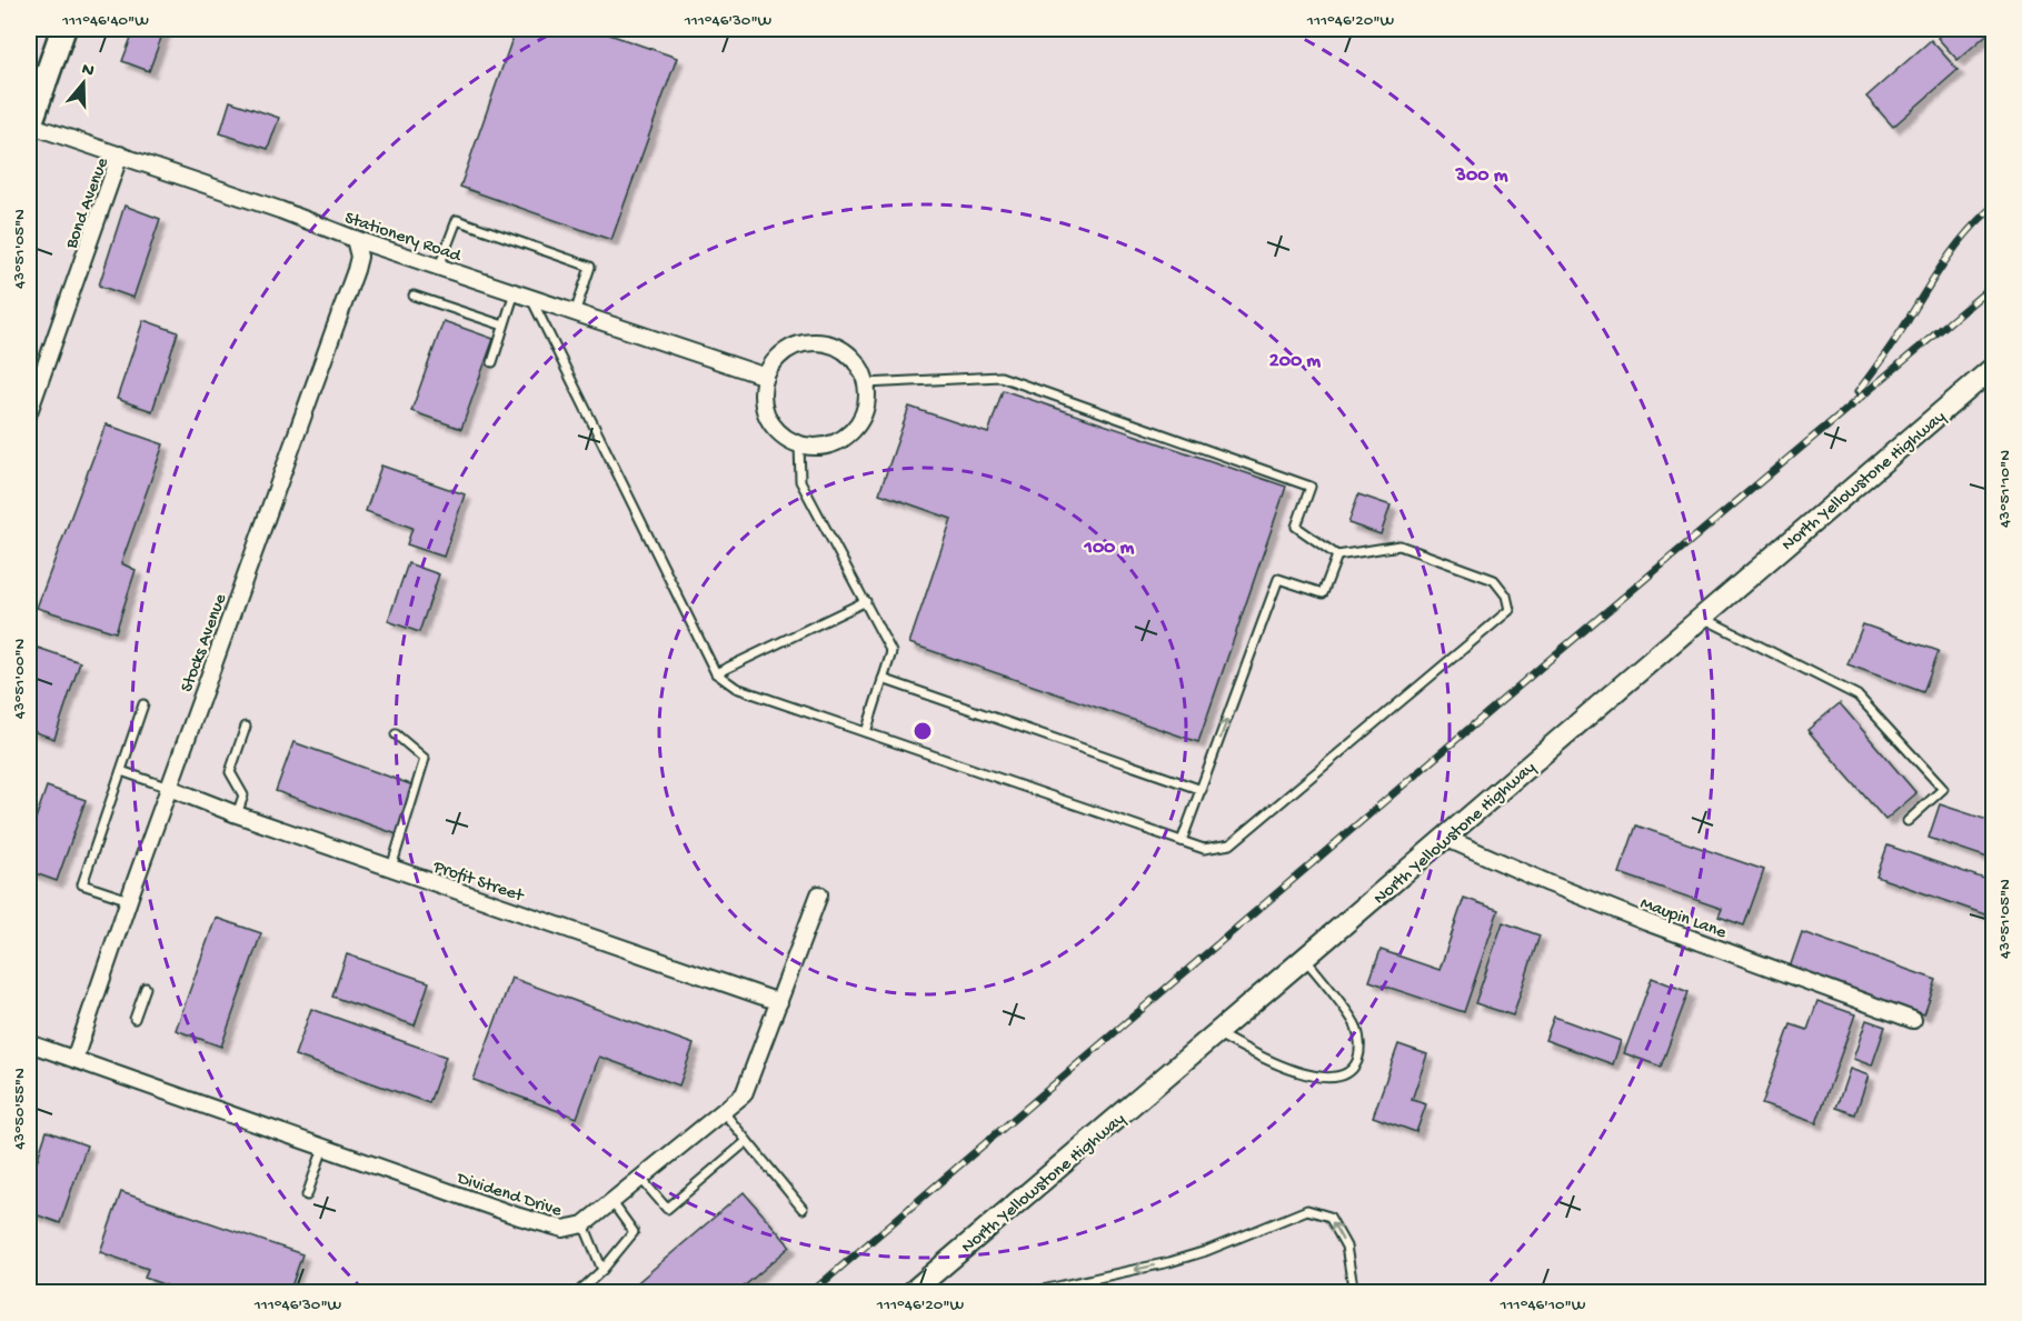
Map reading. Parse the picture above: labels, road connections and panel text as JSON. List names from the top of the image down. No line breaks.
{"streets":{"main road":["North Yellowstone Highway"],"street":["Bond Avenue","Stationery Road","Stocks Avenue","Profit Street","Maupin Lane","Dividend Drive"]},"crossings":[["Bond Avenue","Stationery Road"],["Stationery Road","Stocks Avenue"],["North Yellowstone Highway","Maupin Lane"],["Stocks Avenue","Profit Street"],["Stocks Avenue","Dividend Drive"],["Profit Street","Dividend Drive"]],"north":"top","coordinates":["111°46'40\"W","111°46'30\"W","111°46'20\"W","43°51'05\"N","43°51'10\"N","43°51'00\"N","43°50'55\"N","111°46'10\"W"],"rings":["300 m","200 m","100 m"]}
